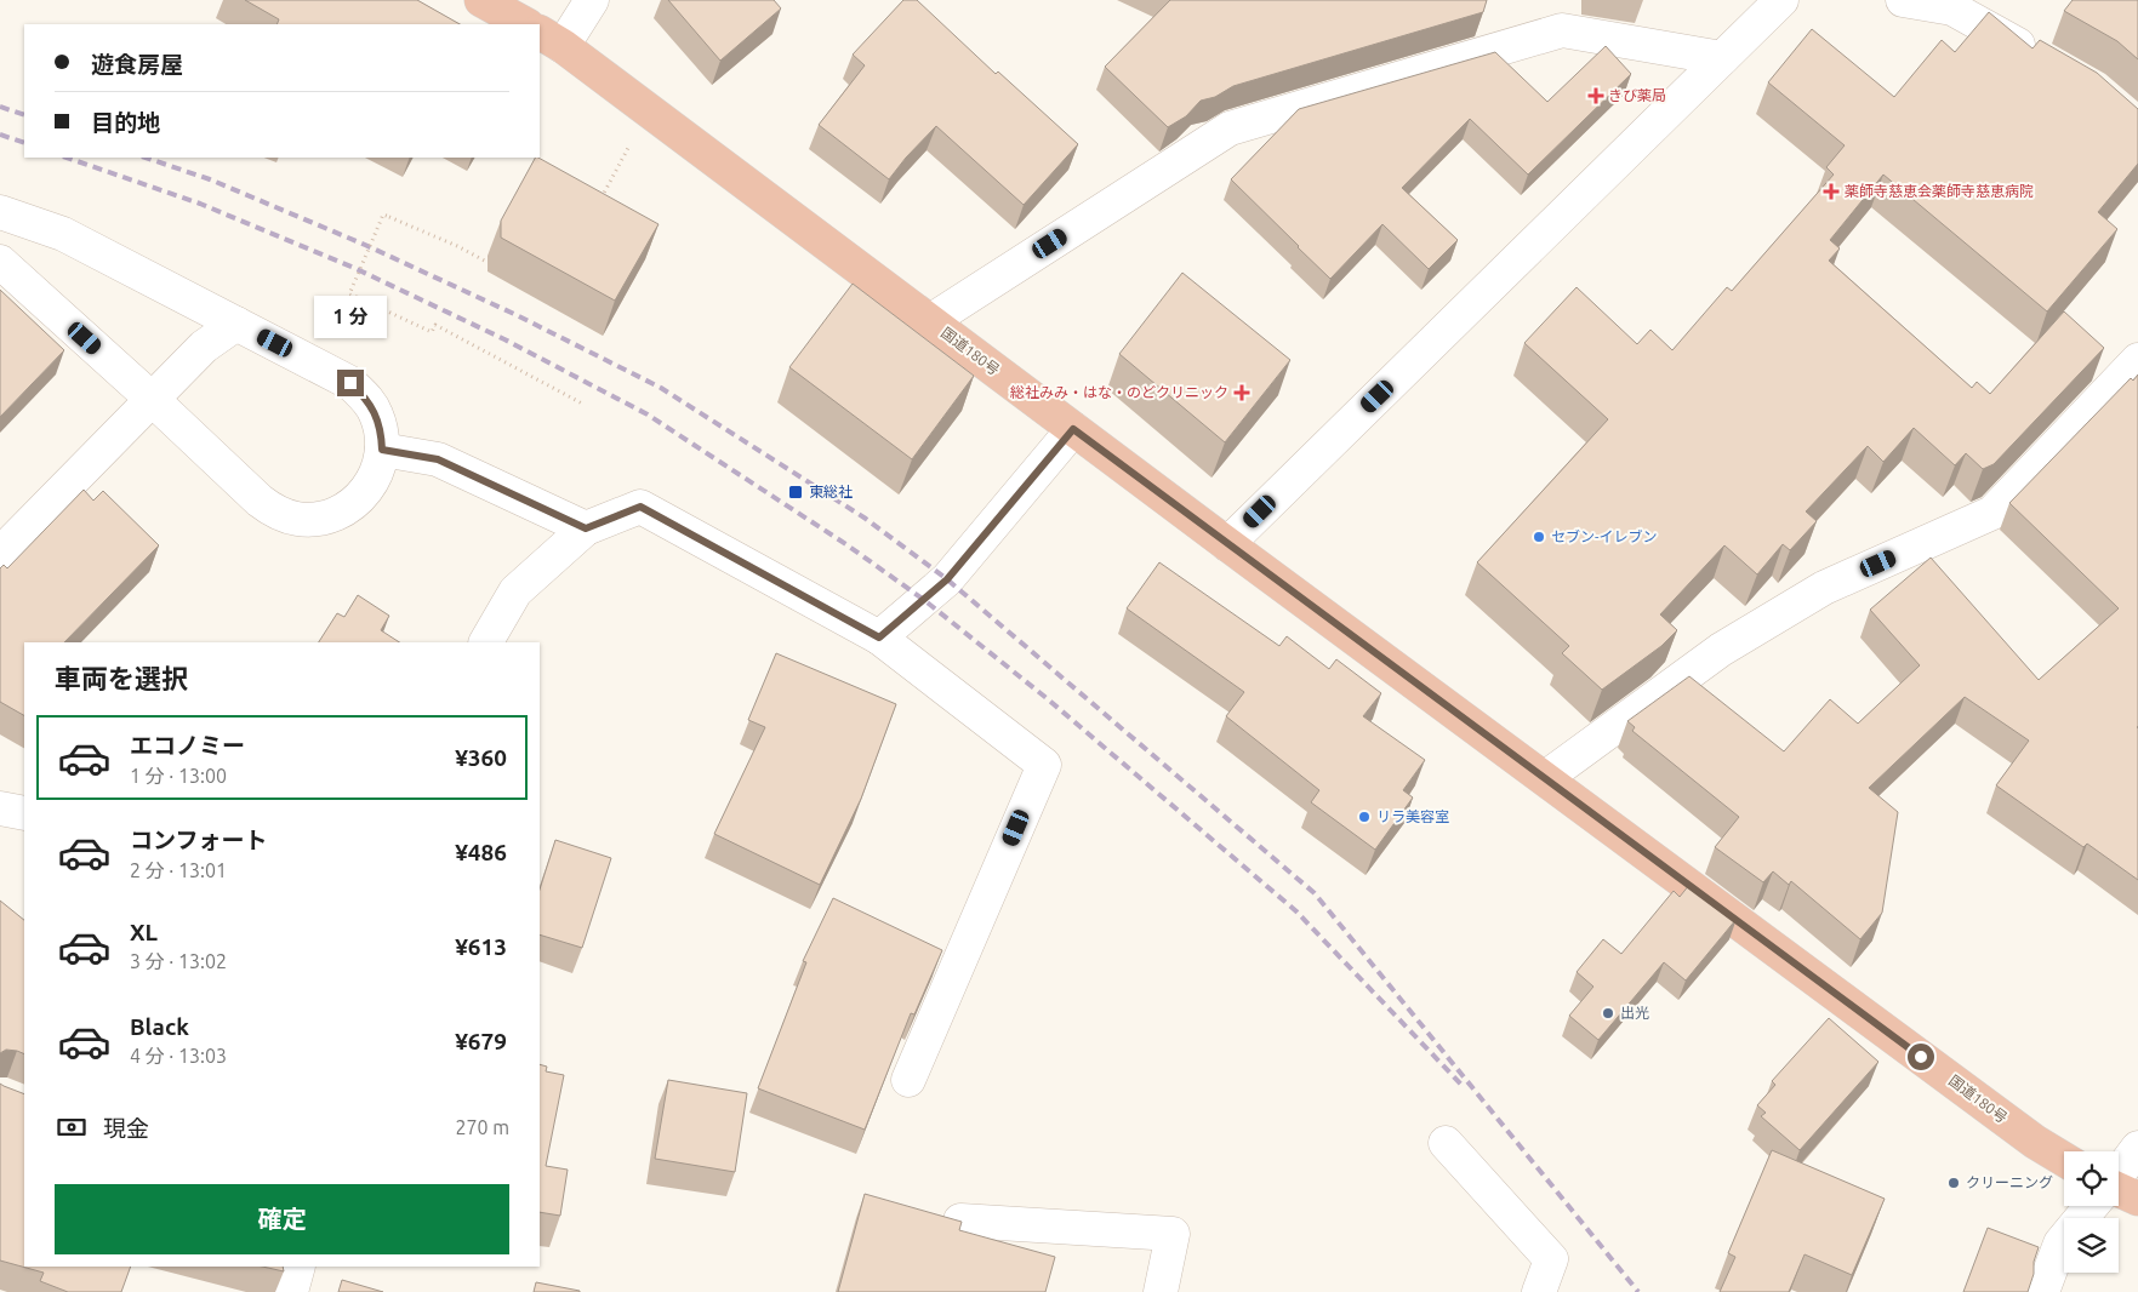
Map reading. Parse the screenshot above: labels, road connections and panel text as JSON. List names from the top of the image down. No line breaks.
{"streets":{"highway":["国道180号"]},"places":{"health":["きび薬局","薬師寺慈恵会薬師寺慈恵病院","総社みみ・はな・のどクリニック"],"transit":["東総社"],"other":["セブン-イレブン","リラ美容室","出光","クリーニング"]},"page":{"banner":["遊食房屋","目的地"],"bubble":"1 分","heading":"車両を選択","list":[{"name":"エコノミー","note":"1 分 · 13:00","value":"¥360"},{"name":"コンフォート","note":"2 分 · 13:01","value":"¥486"},{"name":"XL","note":"3 分 · 13:02","value":"¥613"},{"name":"Black","note":"4 分 · 13:03","value":"¥679"}],"pay":["現金","270 m"],"buttons":"確定"}}
